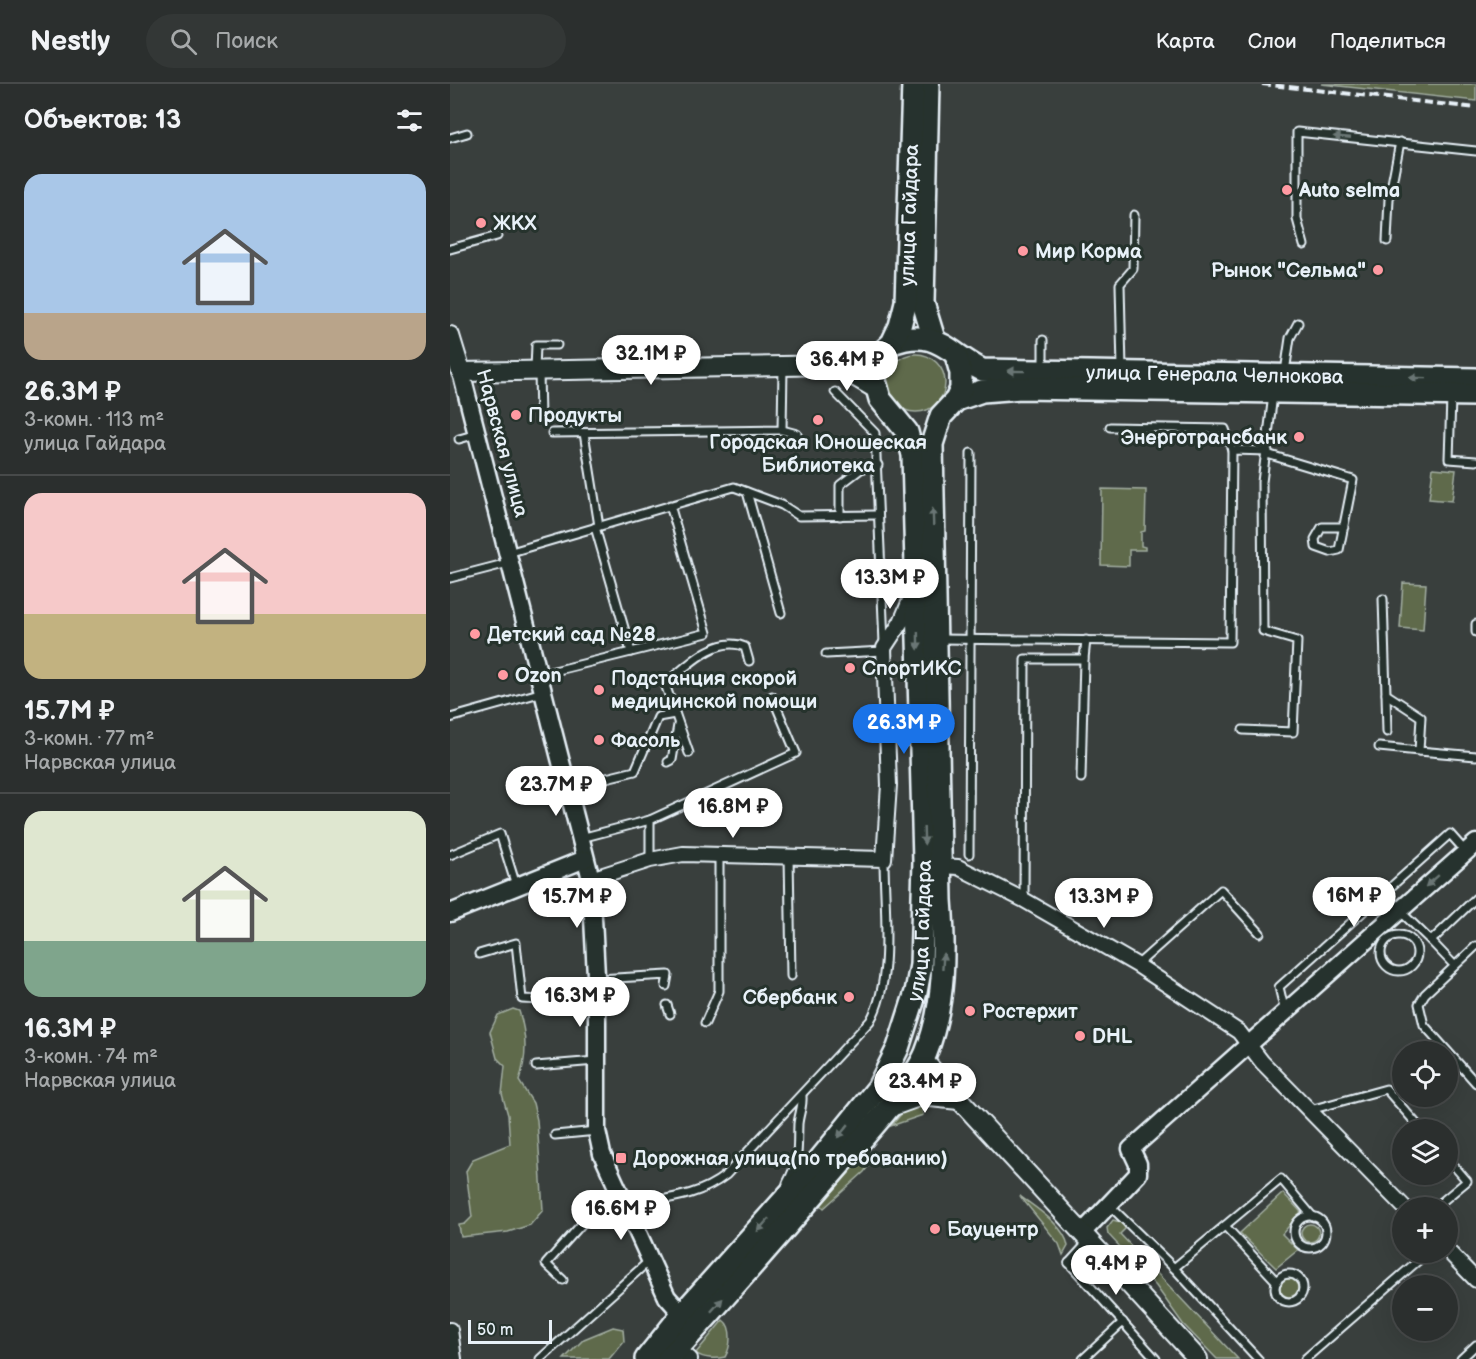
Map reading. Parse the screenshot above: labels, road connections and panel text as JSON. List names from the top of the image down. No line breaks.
{"streets":{"main road":["улица Гайдара","улица Генерала Челнокова","Нарвская улица"]},"crossings":[["улица Гайдара","улица Генерала Челнокова"],["улица Гайдара","Нарвская улица"]],"places":{"other":["Auto selma","ЖКХ","Мир Корма","Рынок \"Сельма\"","Продукты","Городская Юношеская Библиотека","Энерготрансбанк","Детский сад №28","СпортИКС","Ozon","Подстанция скорой медицинской помощи","Фасоль","Сбербанк","Ростерхит","DHL","Бауцентр"],"transit":["Дорожная улица(по требованию)"]},"scale_bar":"50 m","page":{"header":"Nestly","search":"Поиск","nav":["Карта","Слои","Поделиться"],"heading":"Объектов: 13","list":[{"name":"26.3M ₽","note":"3-комн. · 113 m² · улица Гайдара"},{"name":"15.7M ₽","note":"3-комн. · 77 m² · Нарвская улица"},{"name":"16.3M ₽","note":"3-комн. · 74 m² · Нарвская улица"}],"price":["32.1M ₽","36.4M ₽","13.3M ₽","26.3M ₽","23.7M ₽","16.8M ₽","16M ₽","15.7M ₽","13.3M ₽","16.3M ₽","23.4M ₽","16.6M ₽","9.4M ₽"],"map_buttons":["+","−"],"scale":"50 m"}}
